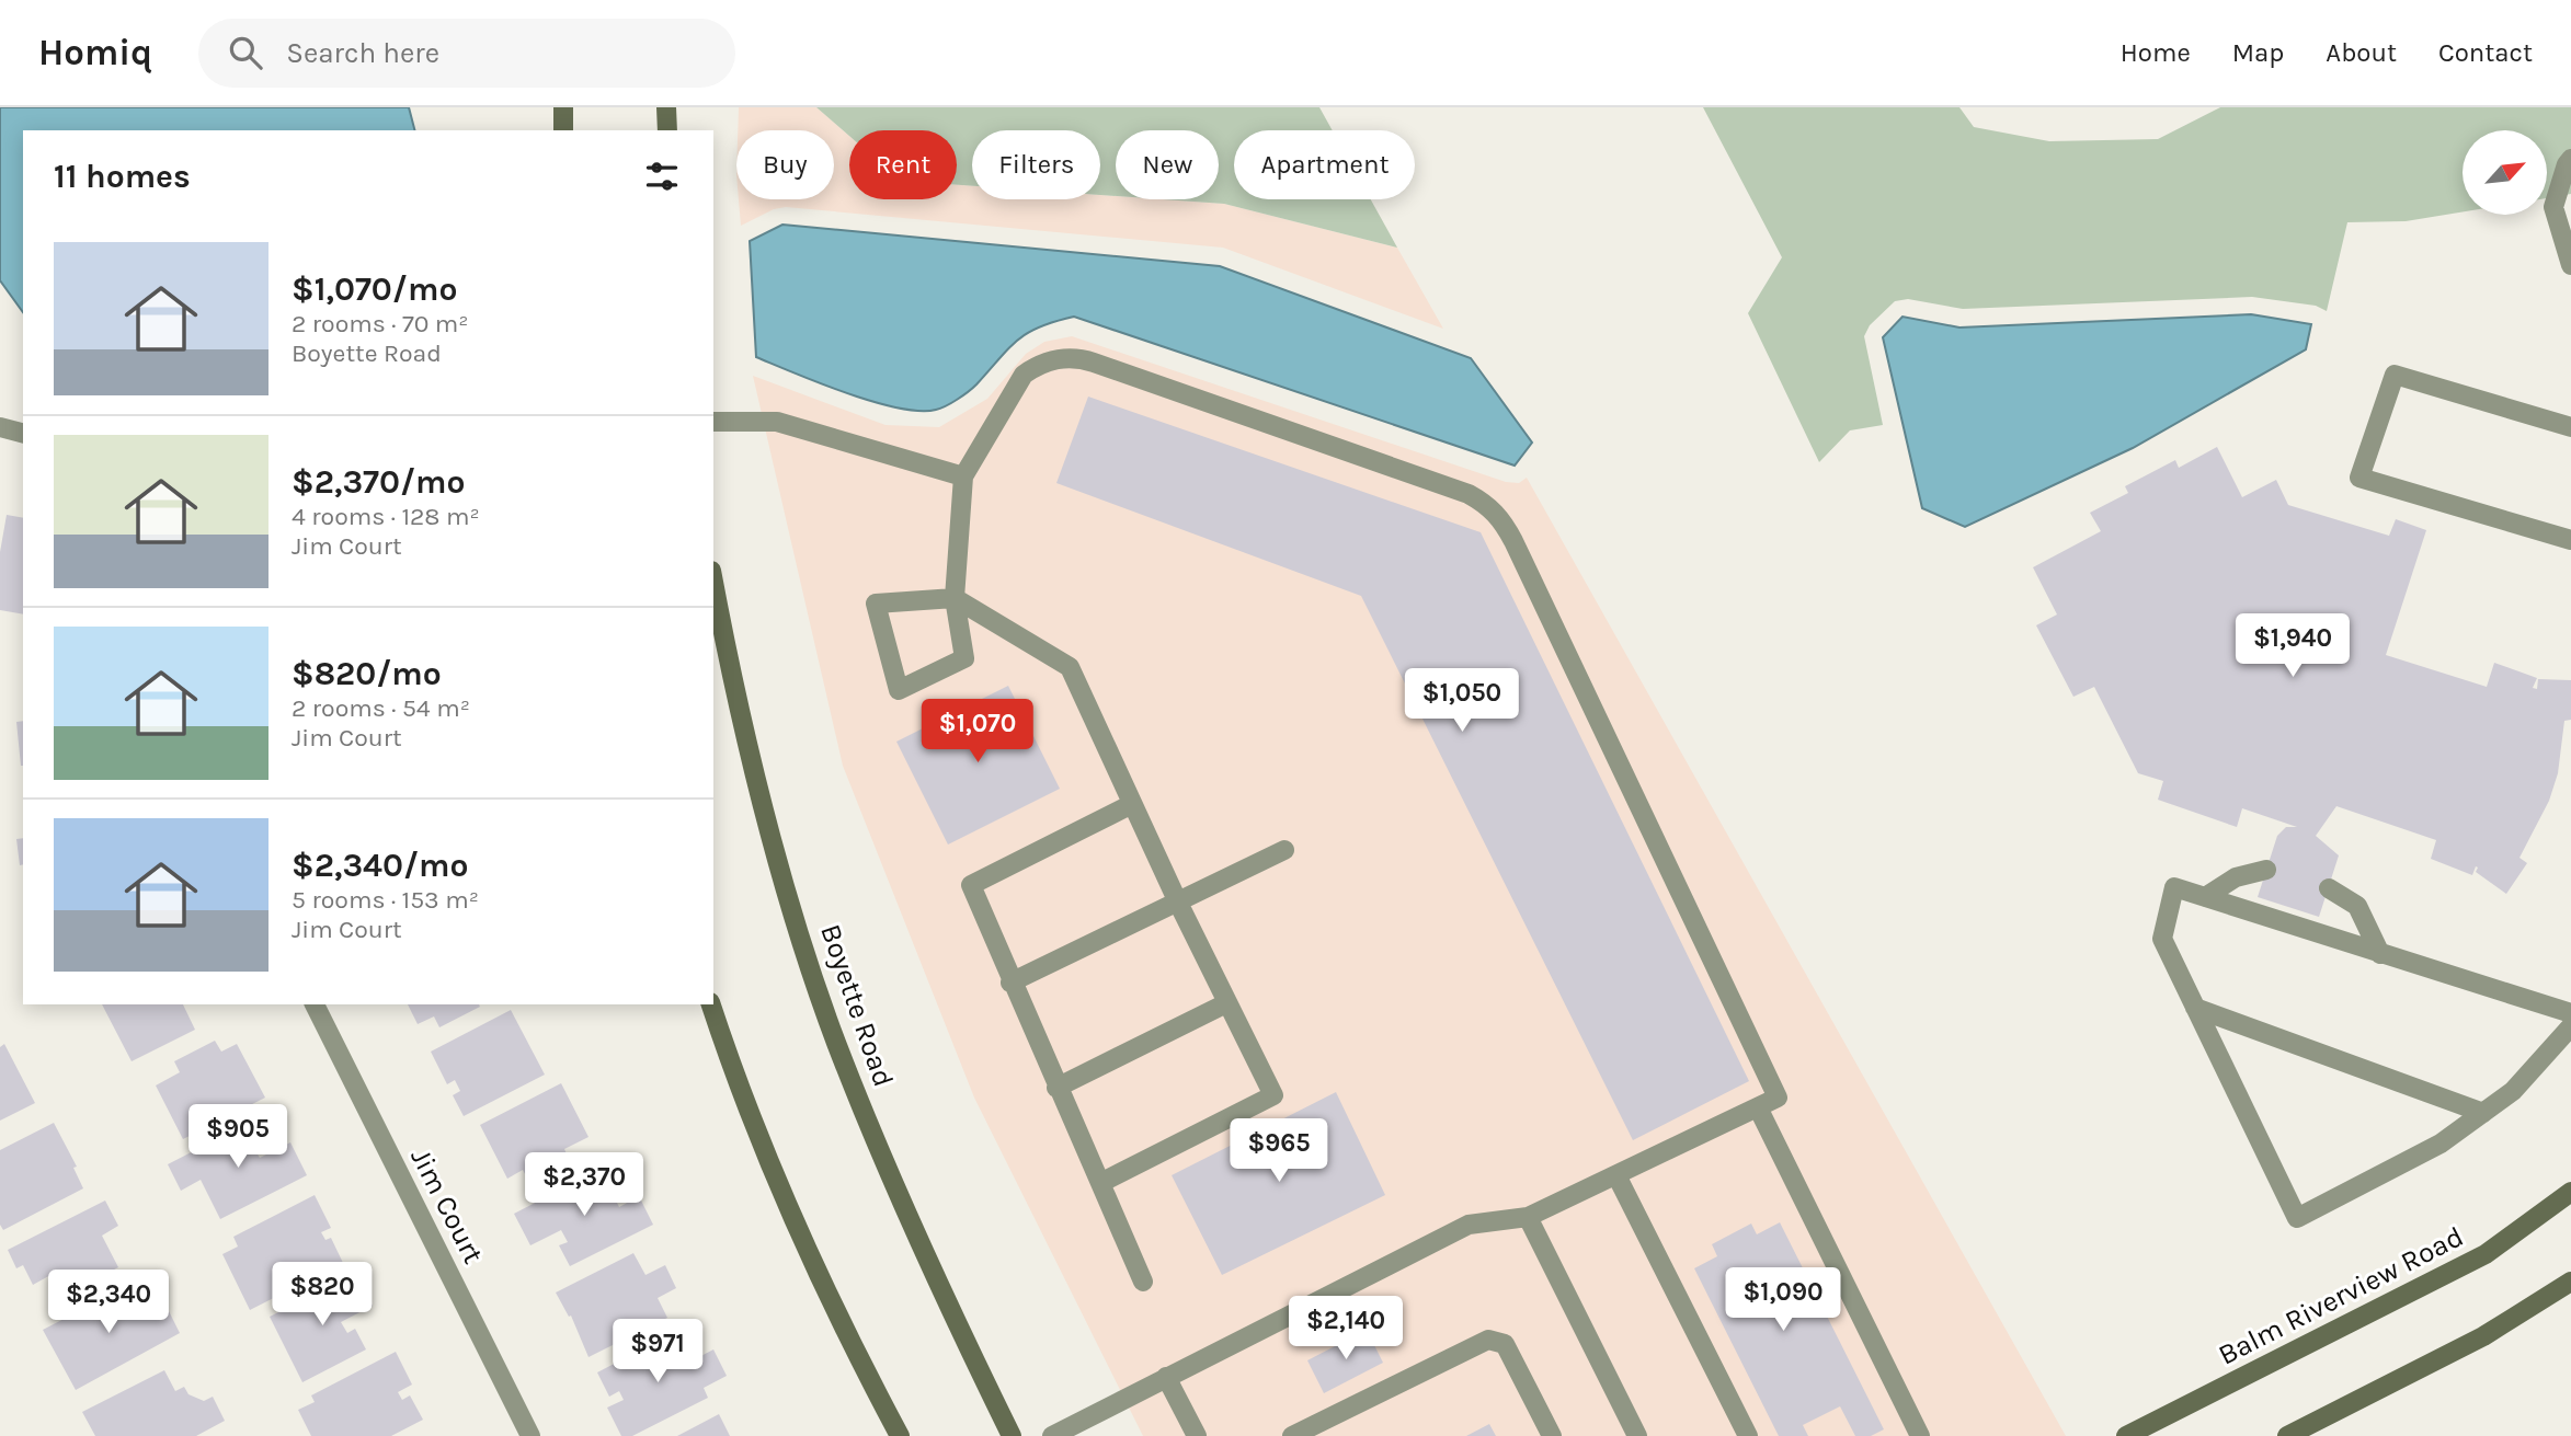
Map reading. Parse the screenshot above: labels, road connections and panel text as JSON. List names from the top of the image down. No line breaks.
{"streets":{"main road":["Boyette Road","Balm Riverview Road"],"street":["Jim Court"]},"north":"top right","page":{"header":"Homiq","search":"Search here","nav":["Home","Map","About","Contact"],"chip":["Buy","Rent","Filters","New","Apartment"],"heading":"11 homes","list":[{"name":"$1,070/mo","note":"2 rooms · 70 m² · Boyette Road"},{"name":"$2,370/mo","note":"4 rooms · 128 m² · Jim Court"},{"name":"$820/mo","note":"2 rooms · 54 m² · Jim Court"},{"name":"$2,340/mo","note":"5 rooms · 153 m² · Jim Court"}],"price":["$1,940","$1,050","$1,070","$905","$965","$2,370","$820","$1,090","$2,340","$2,140","$971"]}}
